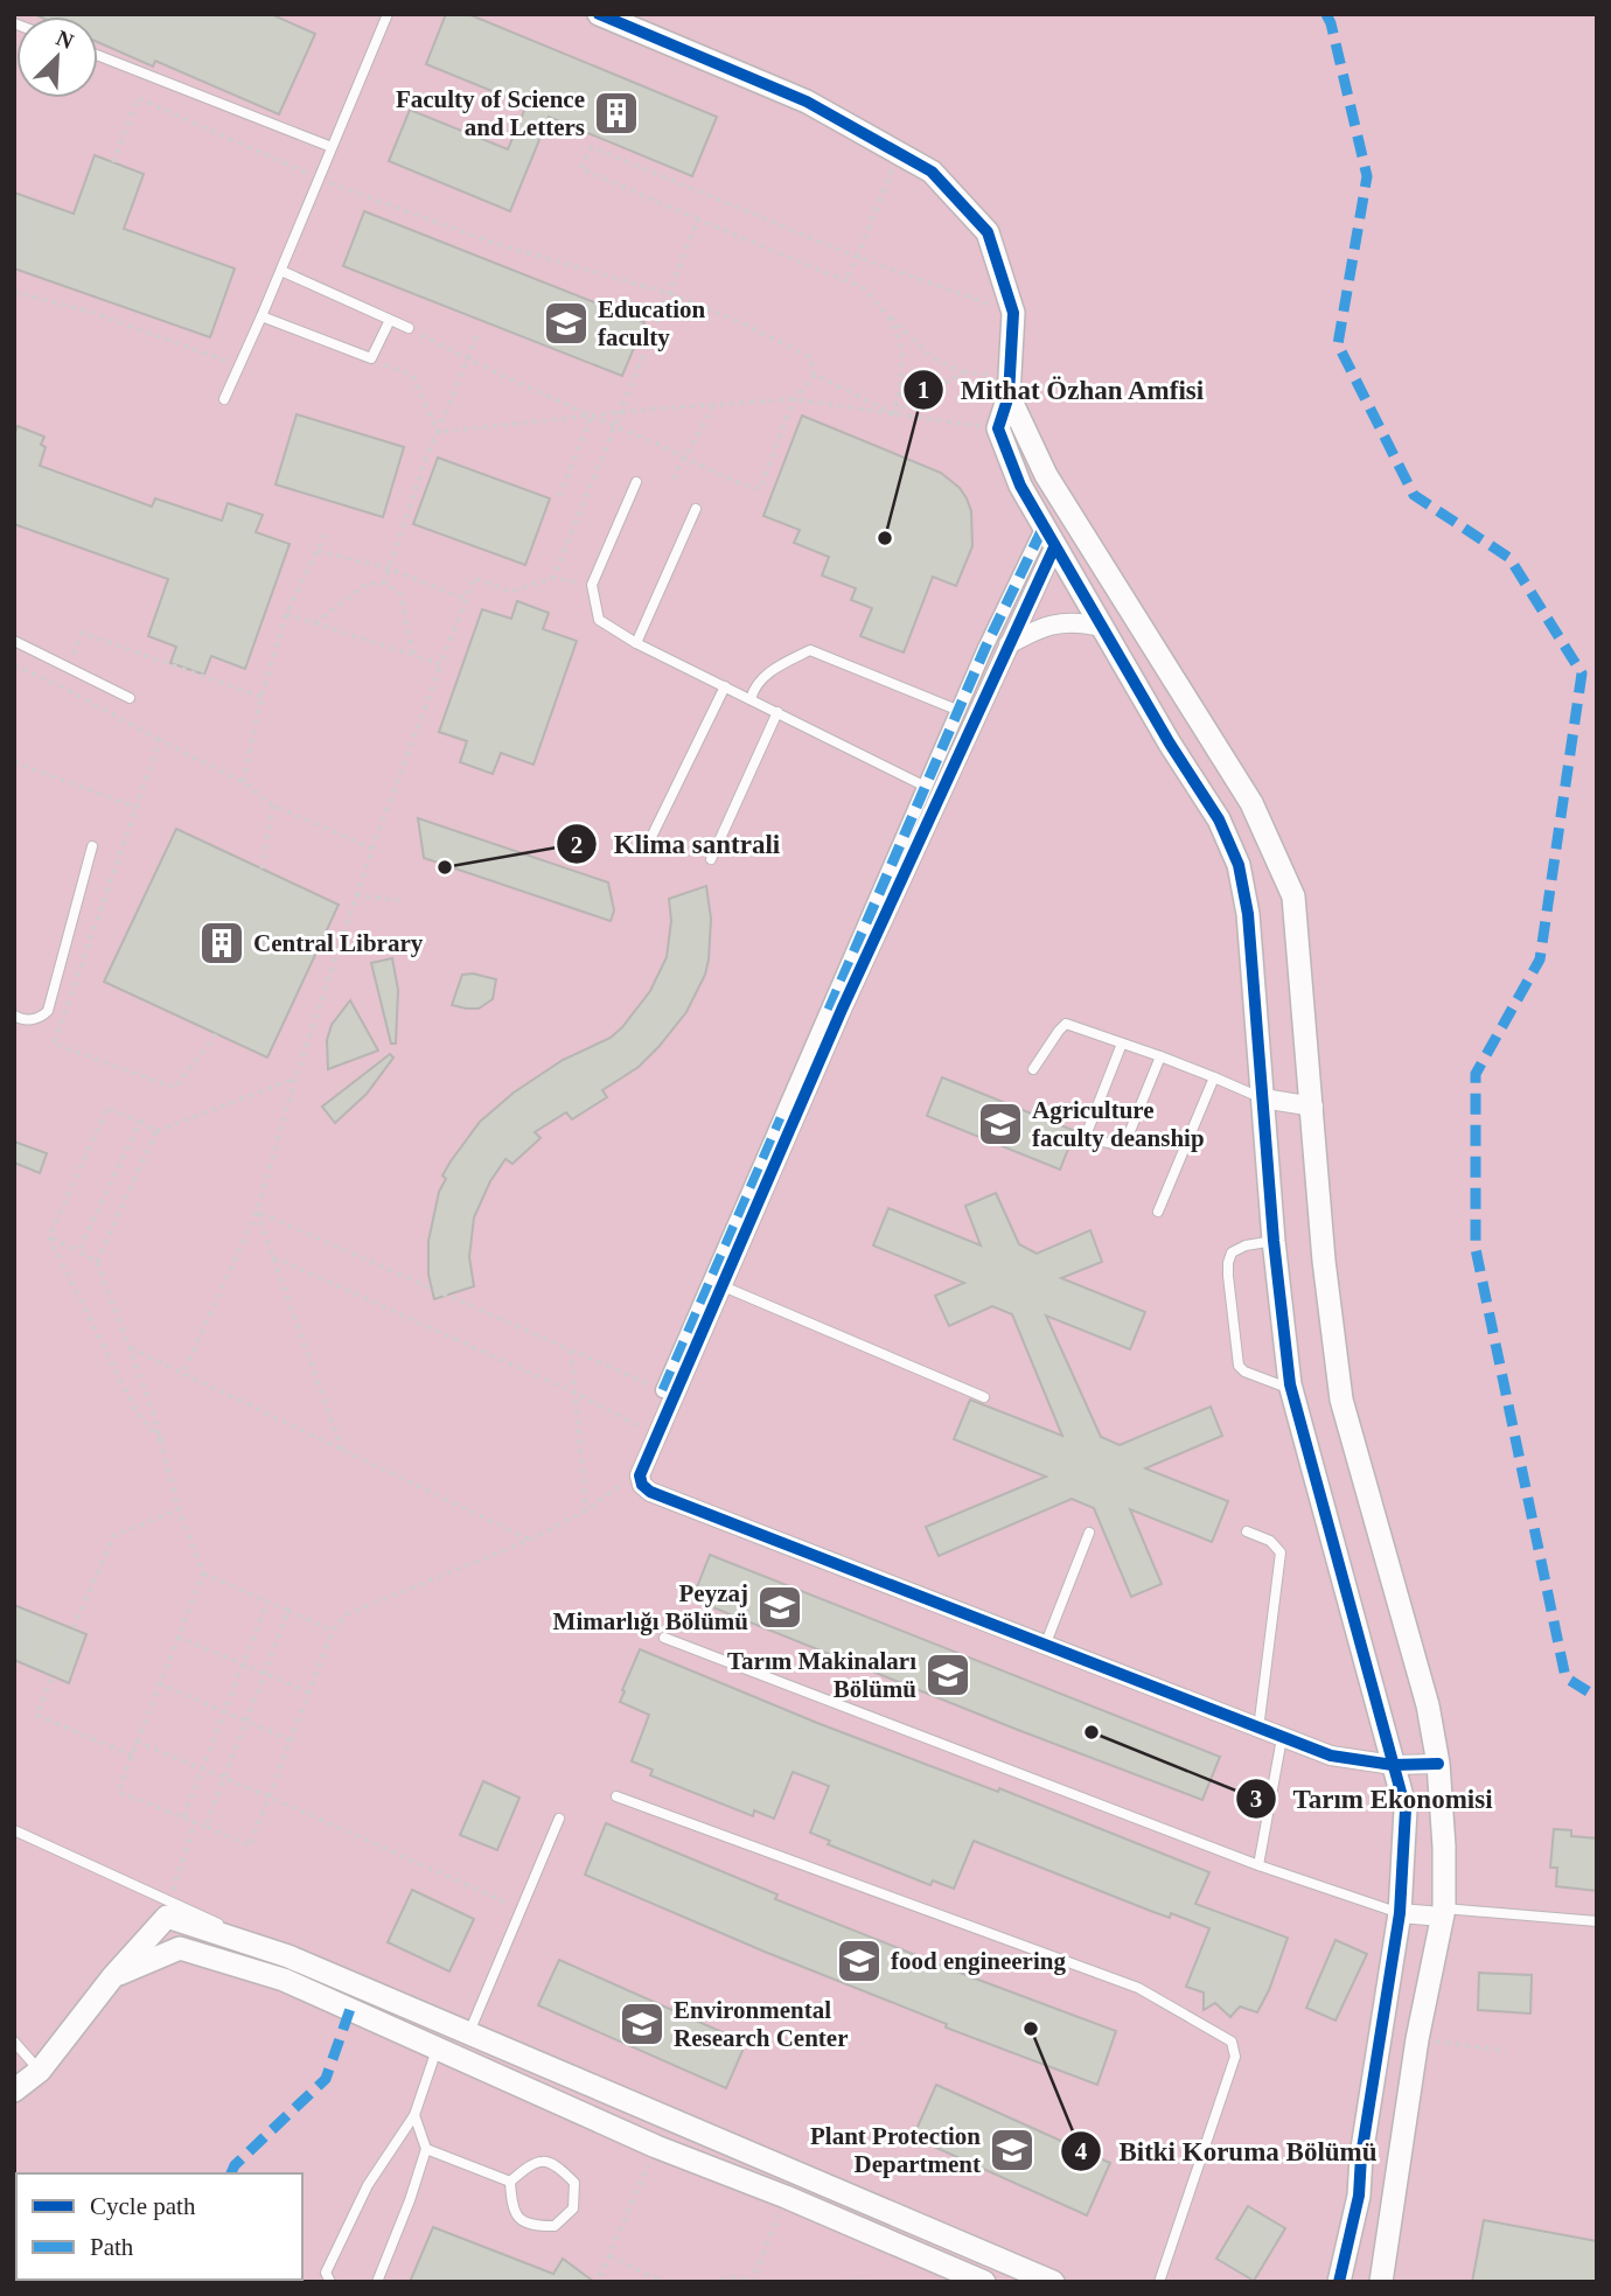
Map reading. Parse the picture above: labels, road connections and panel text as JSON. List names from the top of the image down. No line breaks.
{"places":{"building":["Faculty of Science and Letters","Central Library"],"school or university":["Education faculty","Agriculture faculty deanship","Peyzaj Mimarlığı Bölümü","Tarım Makinaları Bölümü","food engineering","Environmental Research Center","Plant Protection Department"],"other":["Mithat Özhan Amfisi","Klima santrali","Tarım Ekonomisi","Bitki Koruma Bölümü"]},"legend":["Cycle path","Path"],"north":"top right"}
